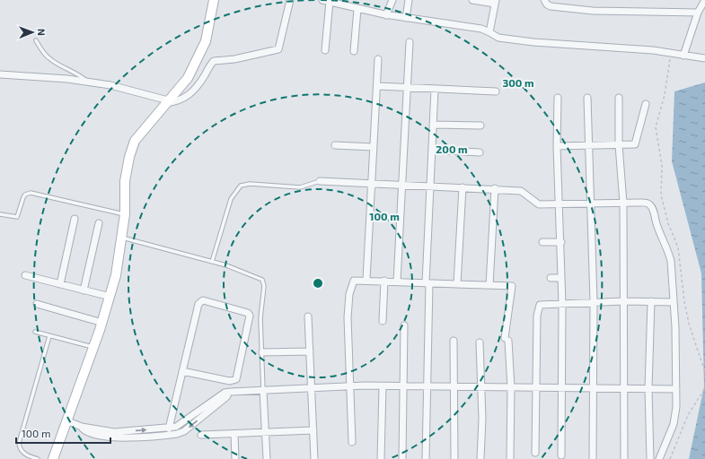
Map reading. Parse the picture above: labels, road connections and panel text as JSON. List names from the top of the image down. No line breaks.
{"scale_bar":"100 m","north":"right","rings":["300 m","200 m","100 m"]}
